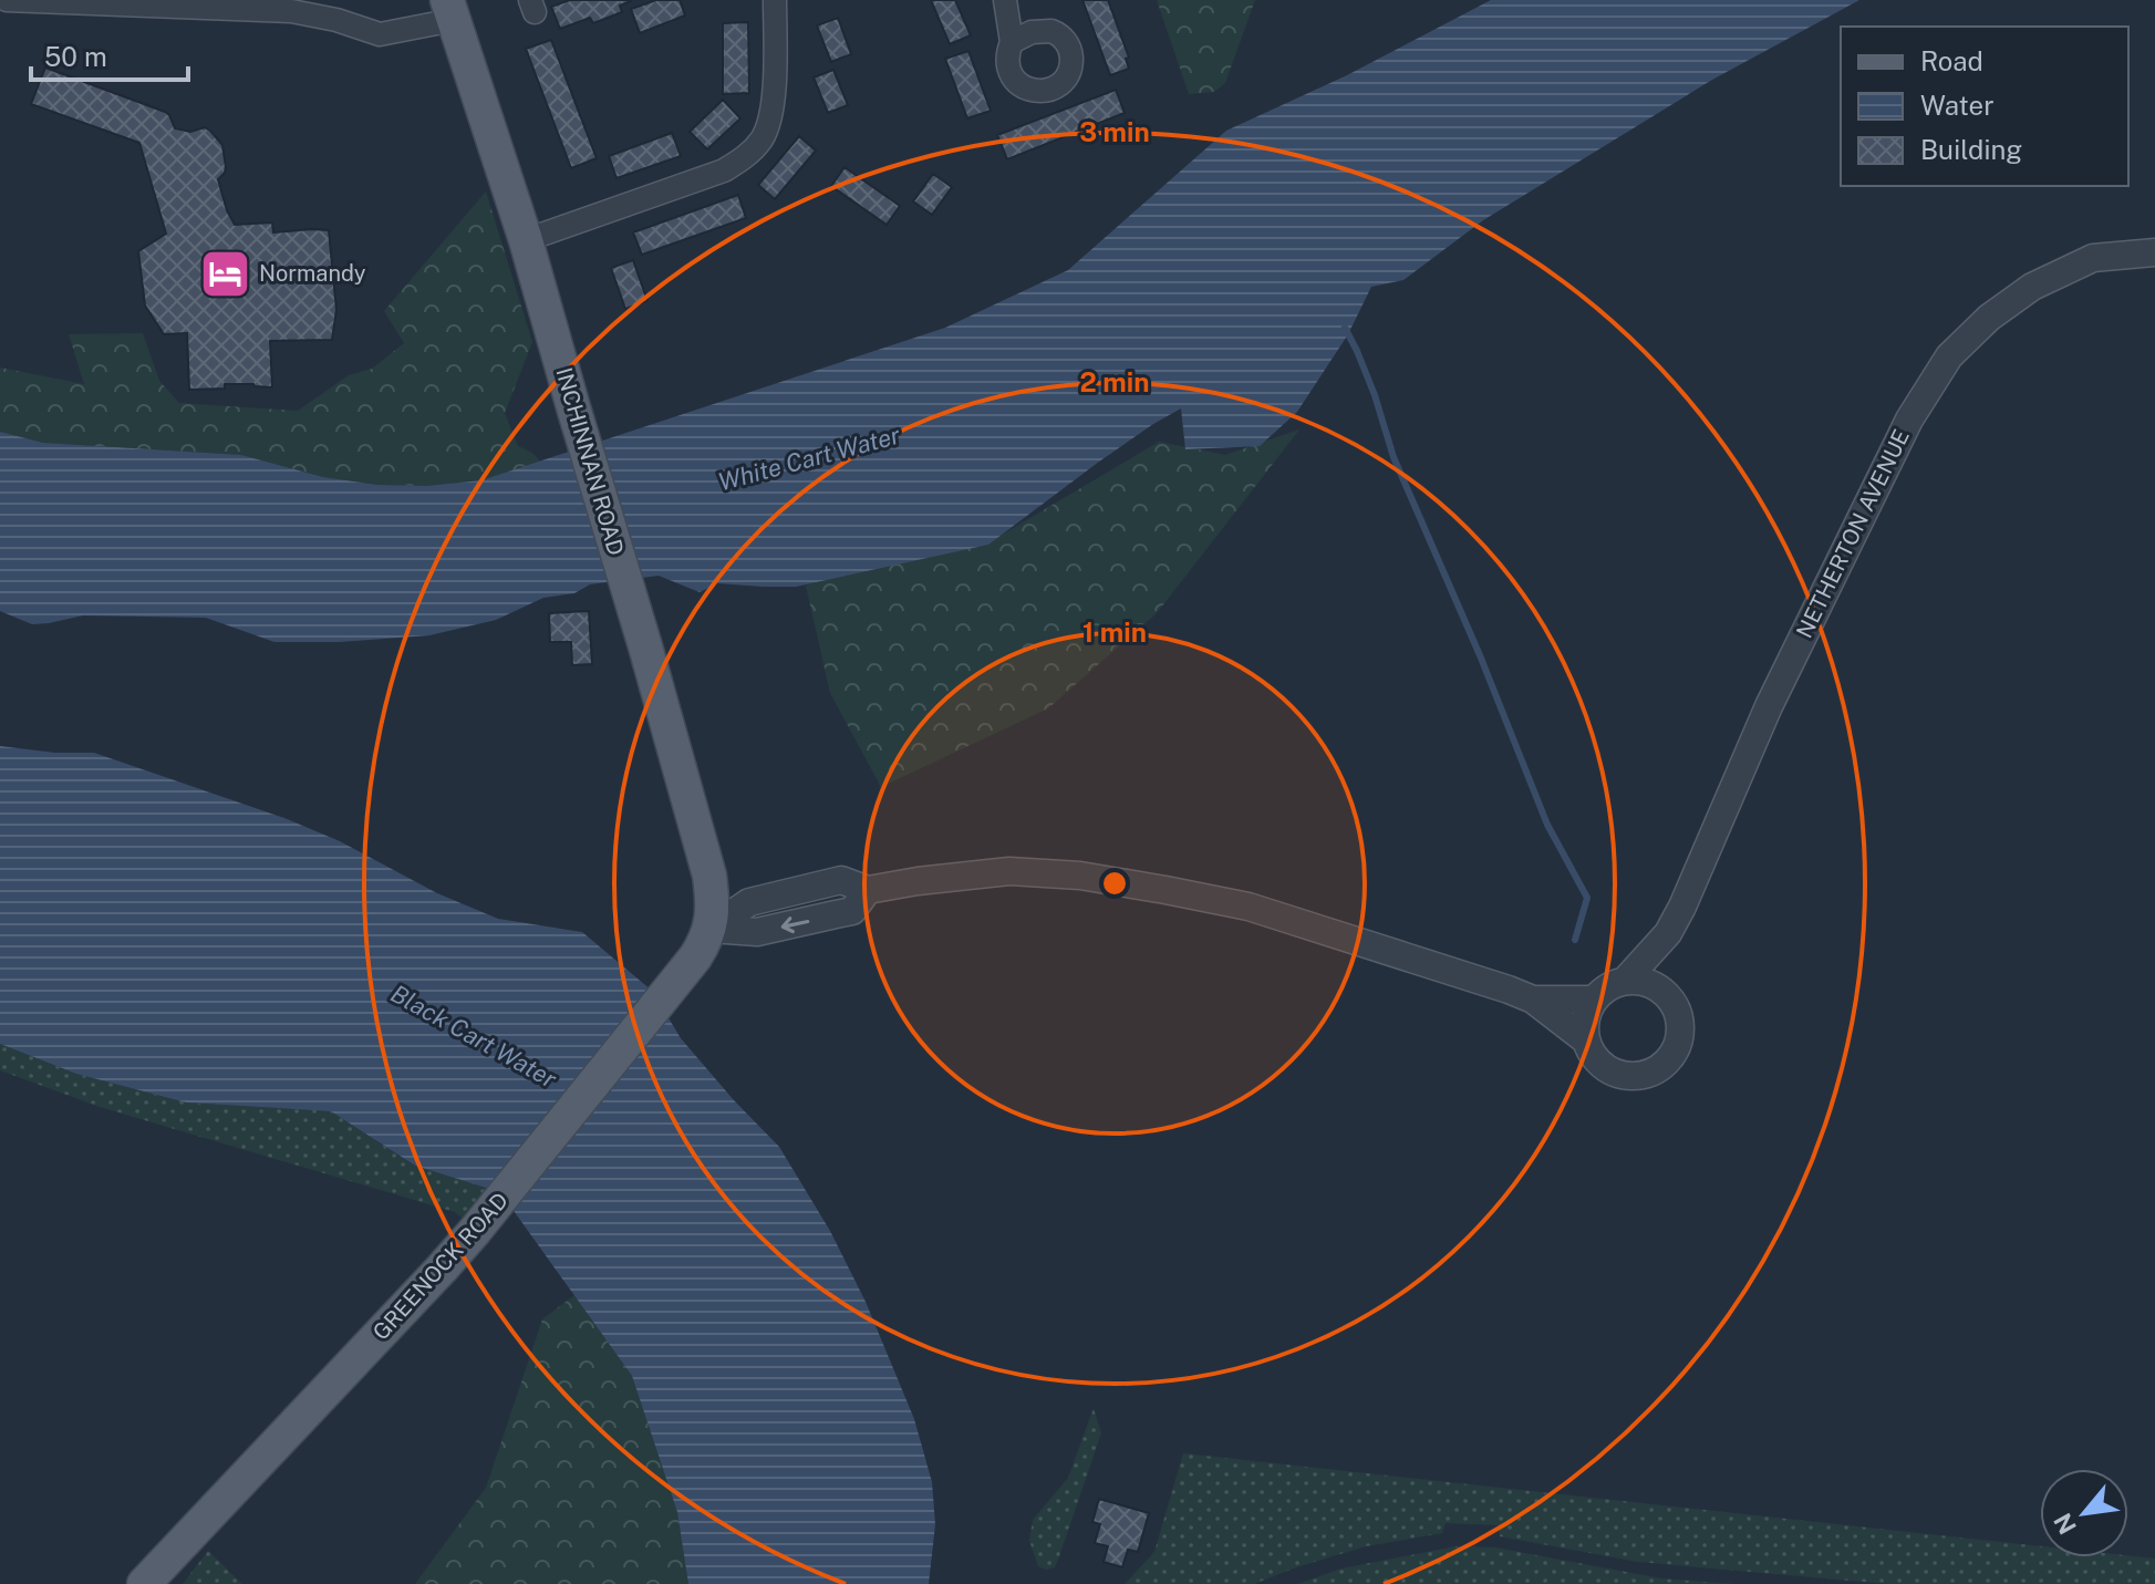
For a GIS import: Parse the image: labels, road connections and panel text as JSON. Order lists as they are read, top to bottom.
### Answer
{
  "streets": {
    "main road": ["INCHINNAN ROAD", "GREENOCK ROAD"],
    "street": ["NETHERTON AVENUE"]
  },
  "crossings": [
    ["INCHINNAN ROAD", "GREENOCK ROAD"]
  ],
  "water": ["White Cart Water", "Black Cart Water"],
  "places": {
    "hotel": ["Normandy"]
  },
  "legend": ["Road", "Water", "Building"],
  "scale_bar": "50 m",
  "north": "bottom left",
  "rings": ["3 min", "2 min", "1 min"]
}
